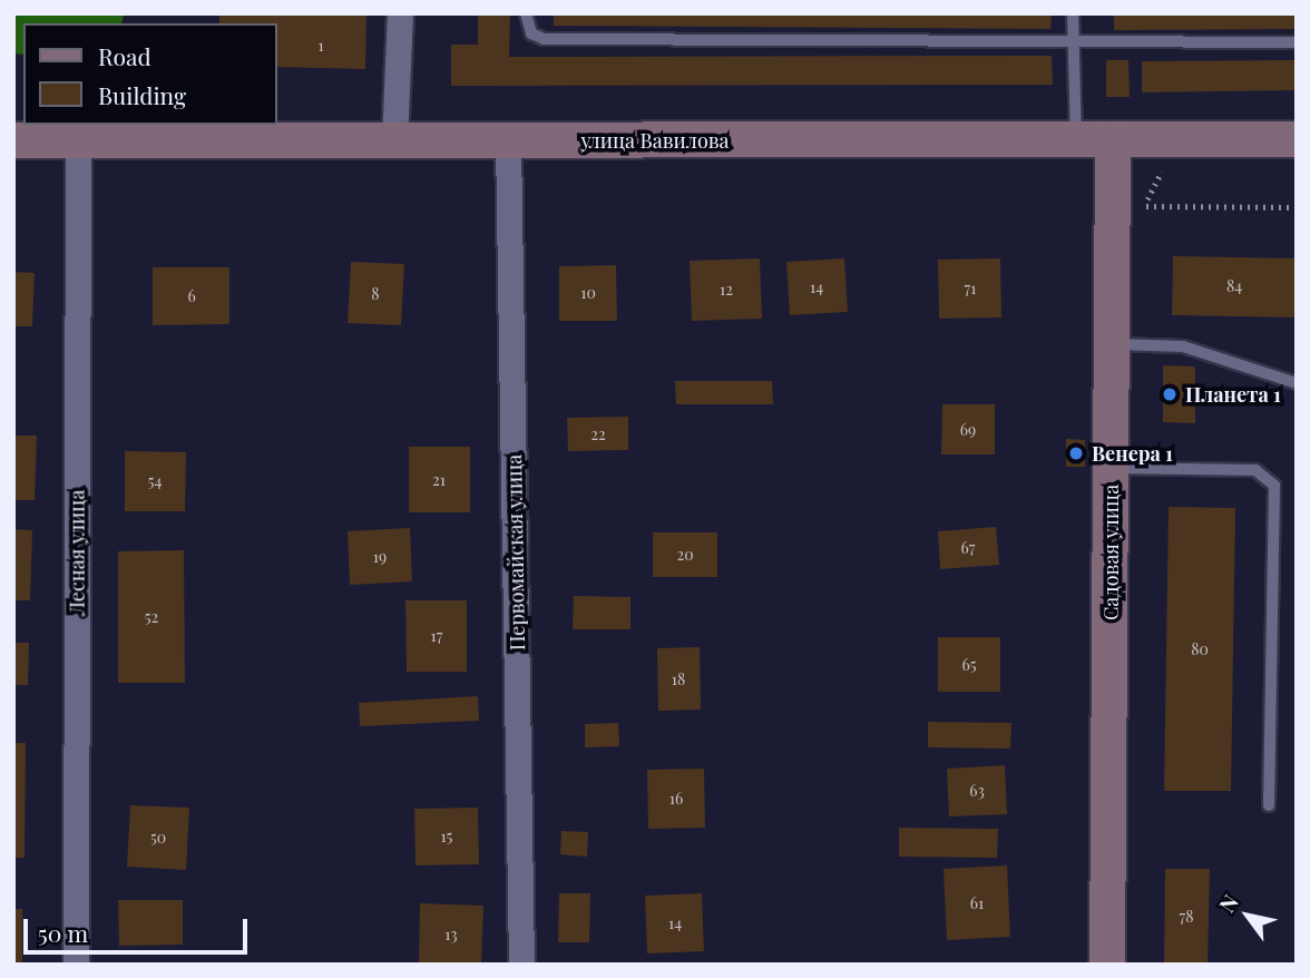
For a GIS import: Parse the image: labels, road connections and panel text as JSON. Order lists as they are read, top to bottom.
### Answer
{
  "streets": {
    "street": [
      "улица Вавилова",
      "Лесная улица",
      "Первомайская улица",
      "Садовая улица"
    ]
  },
  "crossings": [
    ["улица Вавилова", "Лесная улица"],
    ["улица Вавилова", "Первомайская улица"],
    ["улица Вавилова", "Садовая улица"]
  ],
  "places": ["Планета 1", "Венера 1"],
  "house_numbers": [
    "1",
    "84",
    "14",
    "71",
    "12",
    "10",
    "8",
    "6",
    "69",
    "22",
    "21",
    "54",
    "67",
    "20",
    "19",
    "52",
    "17",
    "80",
    "65",
    "18",
    "63",
    "16",
    "15",
    "50",
    "61",
    "78",
    "14",
    "13"
  ],
  "legend": ["Road", "Building"],
  "scale_bar": "50 m",
  "north": "top left"
}
